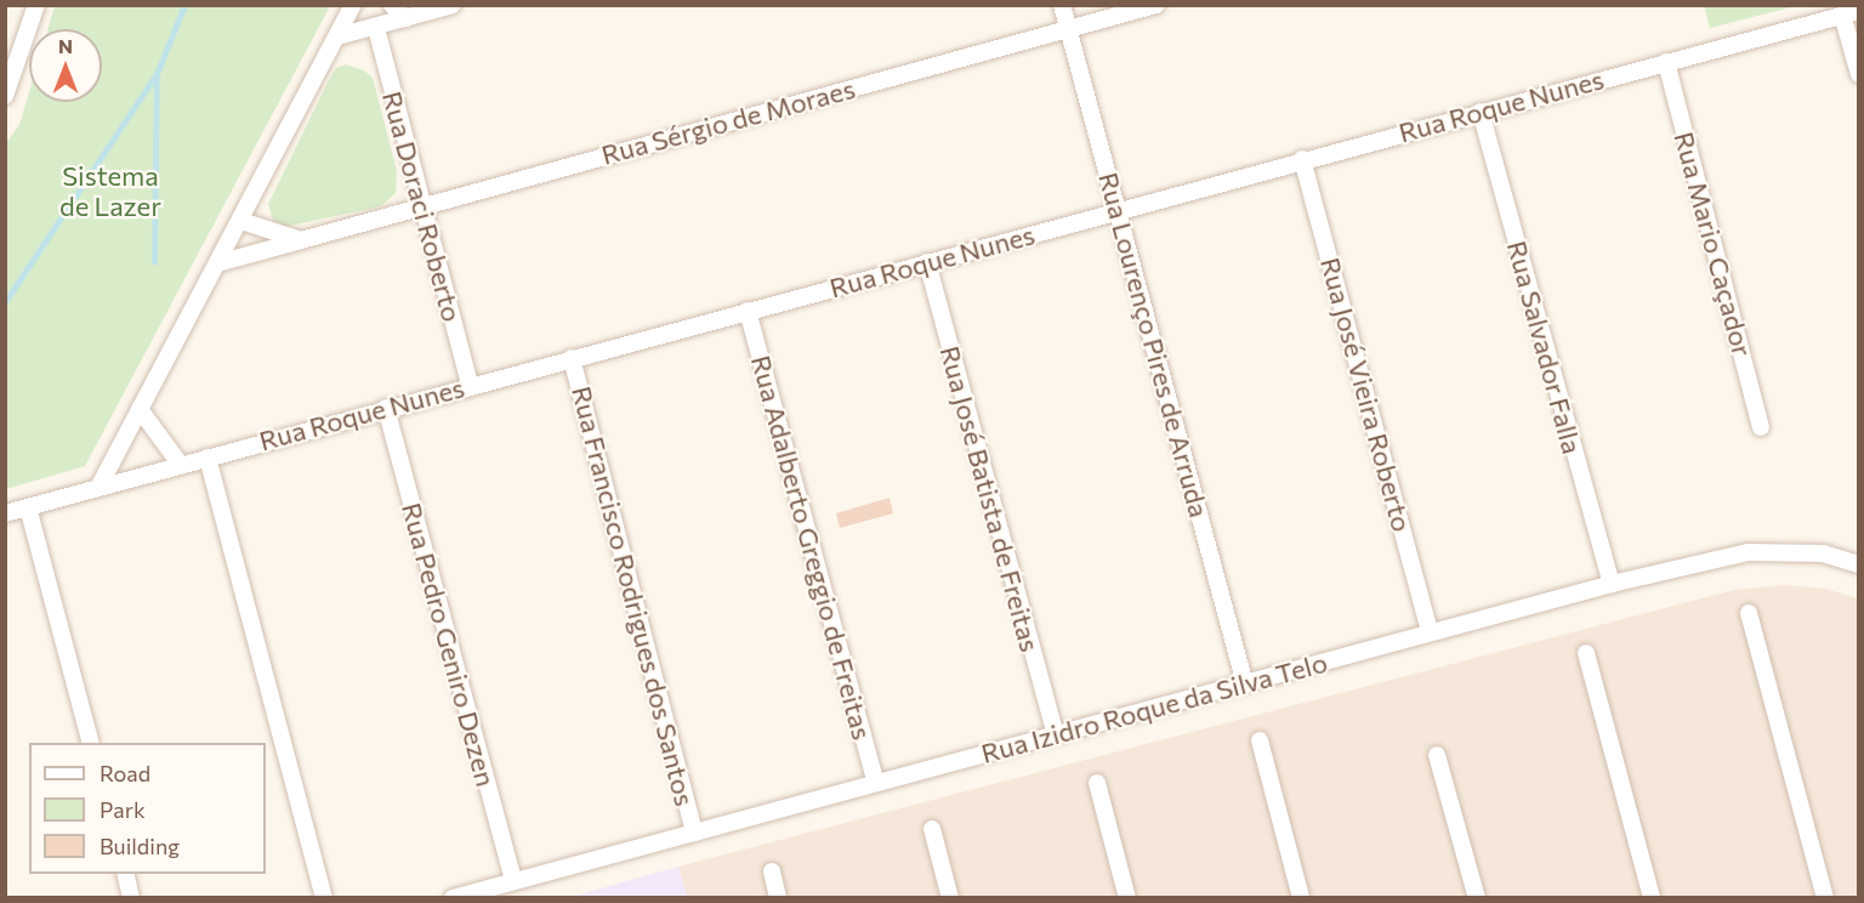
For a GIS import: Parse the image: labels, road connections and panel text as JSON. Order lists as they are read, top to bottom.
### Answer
{
  "streets": {
    "street": [
      "Rua Roque Nunes",
      "Rua Sérgio de Moraes",
      "Rua Doraci Roberto",
      "Rua Mario Caçador",
      "Rua Lourenço Pires de Arruda",
      "Rua Salvador Falla",
      "Rua José Vieira Roberto",
      "Rua José Batista de Freitas",
      "Rua Adalberto Greggio de Freitas",
      "Rua Francisco Rodrigues dos Santos",
      "Rua Pedro Geniro Dezen",
      "Rua Izidro Roque da Silva Telo"
    ]
  },
  "crossings": [
    ["Rua Roque Nunes", "Rua Doraci Roberto"],
    ["Rua Roque Nunes", "Rua Mario Caçador"],
    ["Rua Roque Nunes", "Rua Lourenço Pires de Arruda"],
    ["Rua Roque Nunes", "Rua Salvador Falla"],
    ["Rua Roque Nunes", "Rua José Vieira Roberto"],
    ["Rua Roque Nunes", "Rua José Batista de Freitas"],
    ["Rua Roque Nunes", "Rua Adalberto Greggio de Freitas"],
    ["Rua Roque Nunes", "Rua Francisco Rodrigues dos Santos"],
    ["Rua Roque Nunes", "Rua Pedro Geniro Dezen"],
    ["Rua Sérgio de Moraes", "Rua Doraci Roberto"],
    ["Rua Sérgio de Moraes", "Rua Lourenço Pires de Arruda"],
    ["Rua Lourenço Pires de Arruda", "Rua Izidro Roque da Silva Telo"],
    ["Rua Salvador Falla", "Rua Izidro Roque da Silva Telo"],
    ["Rua José Vieira Roberto", "Rua Izidro Roque da Silva Telo"],
    ["Rua José Batista de Freitas", "Rua Izidro Roque da Silva Telo"],
    ["Rua Adalberto Greggio de Freitas", "Rua Izidro Roque da Silva Telo"],
    ["Rua Francisco Rodrigues dos Santos", "Rua Izidro Roque da Silva Telo"],
    ["Rua Pedro Geniro Dezen", "Rua Izidro Roque da Silva Telo"]
  ],
  "parks": ["Sistema de Lazer"],
  "legend": ["Road", "Park", "Building"],
  "north": "top"
}
